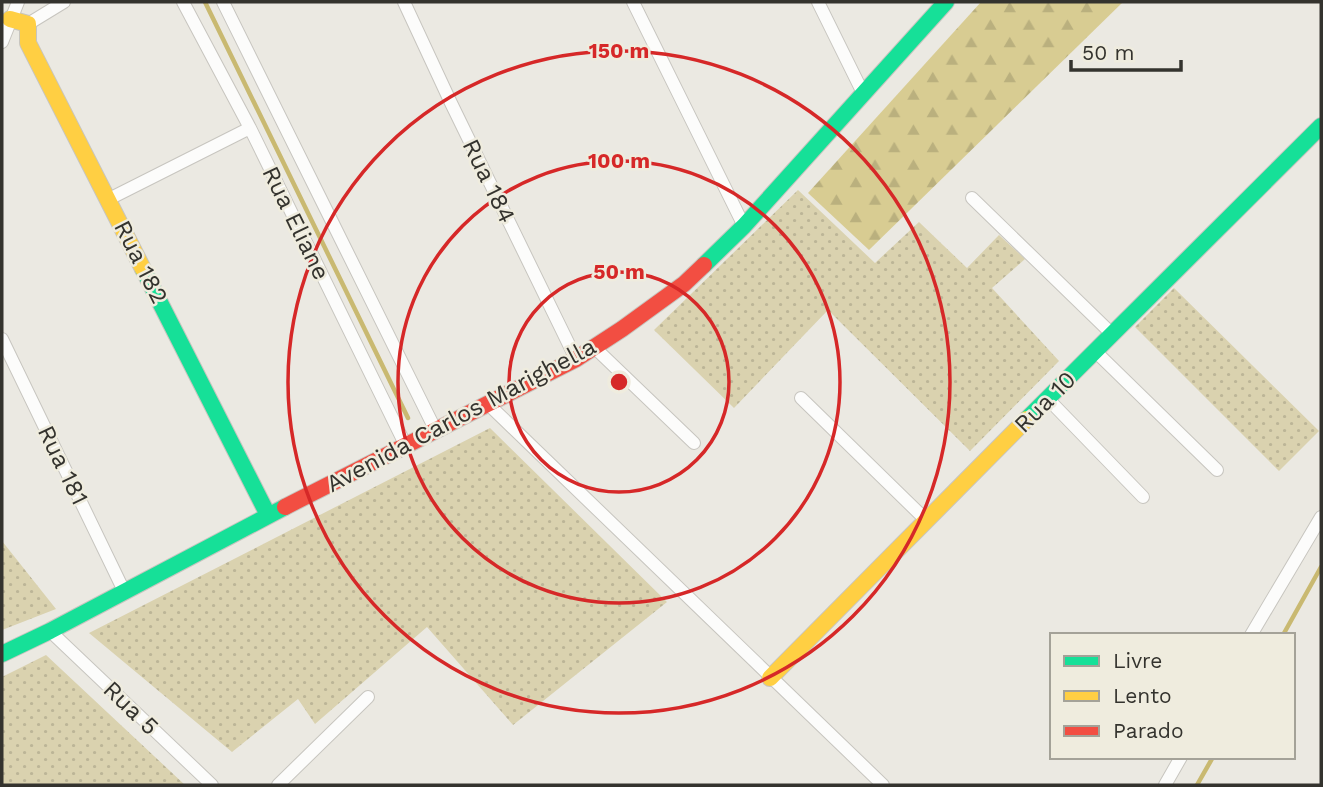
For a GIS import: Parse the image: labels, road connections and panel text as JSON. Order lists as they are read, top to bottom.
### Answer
{
  "streets": {
    "street": [
      "Rua 184",
      "Rua Eliane",
      "Rua 182",
      "Rua 10",
      "Avenida Carlos Marighella",
      "Rua 181",
      "Rua 5"
    ]
  },
  "crossings": [
    ["Rua 184", "Avenida Carlos Marighella"],
    ["Rua Eliane", "Avenida Carlos Marighella"],
    ["Rua 182", "Avenida Carlos Marighella"],
    ["Avenida Carlos Marighella", "Rua 181"],
    ["Avenida Carlos Marighella", "Rua 5"]
  ],
  "legend": ["Livre", "Lento", "Parado"],
  "scale_bar": "50 m",
  "rings": ["150 m", "100 m", "50 m"]
}
